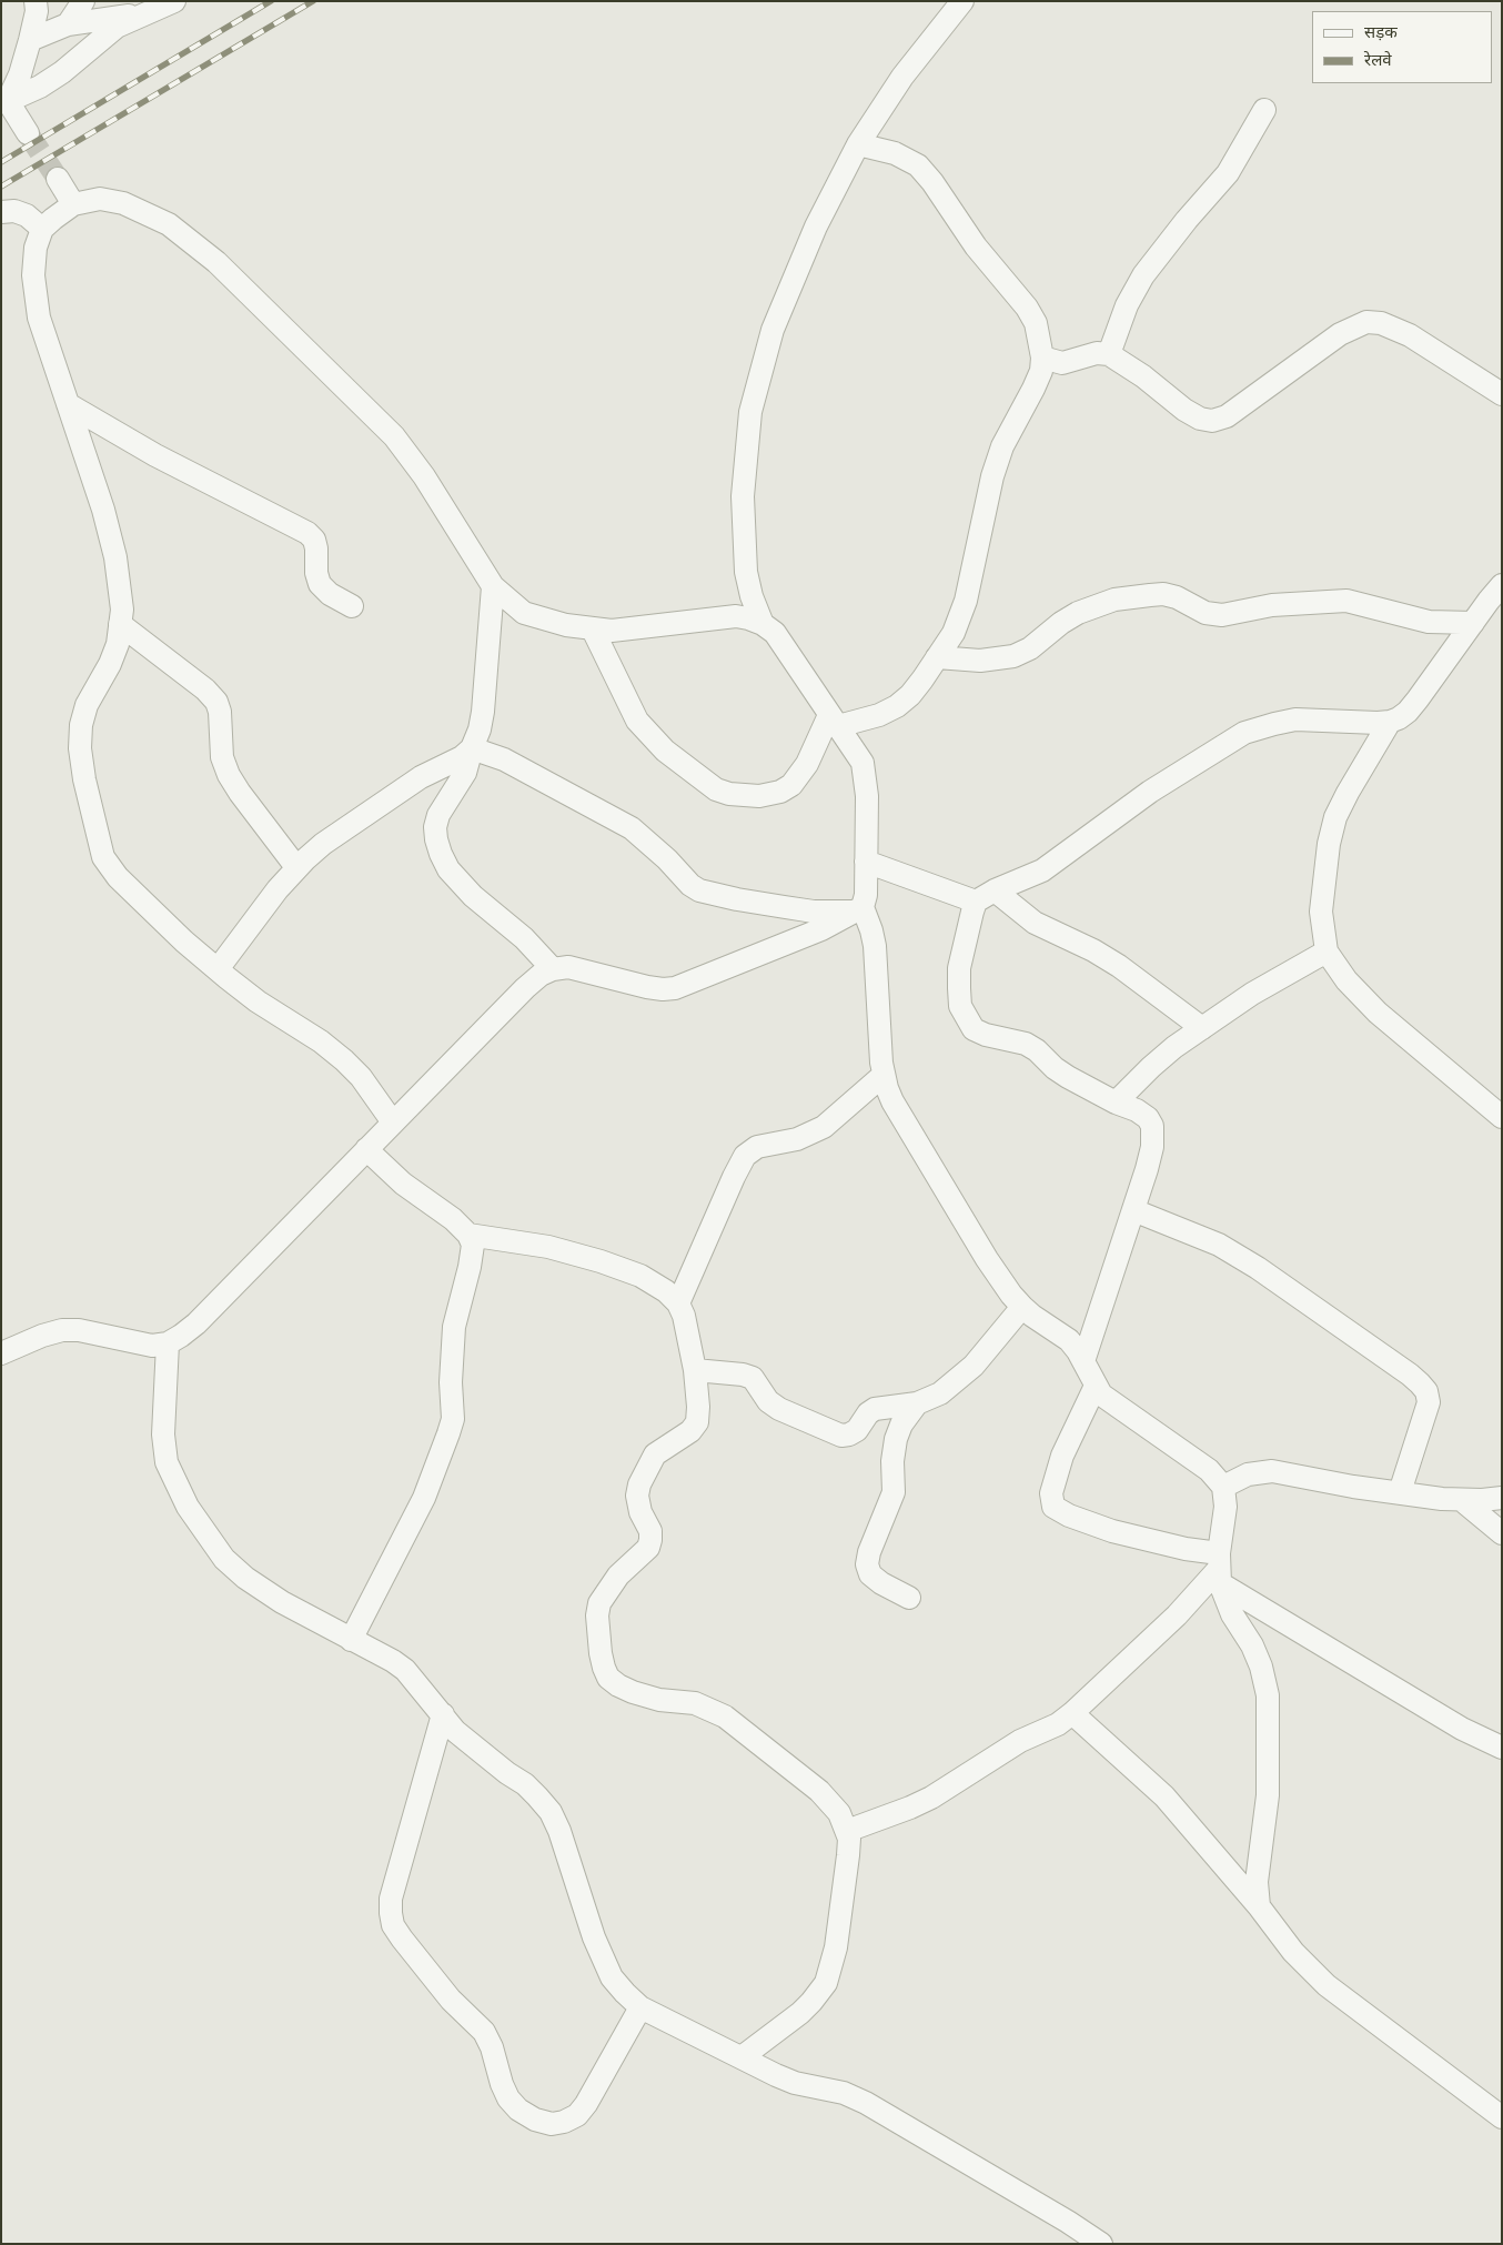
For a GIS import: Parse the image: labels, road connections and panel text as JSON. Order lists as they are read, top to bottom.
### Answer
{
  "legend": ["सड़क", "रेलवे"]
}
